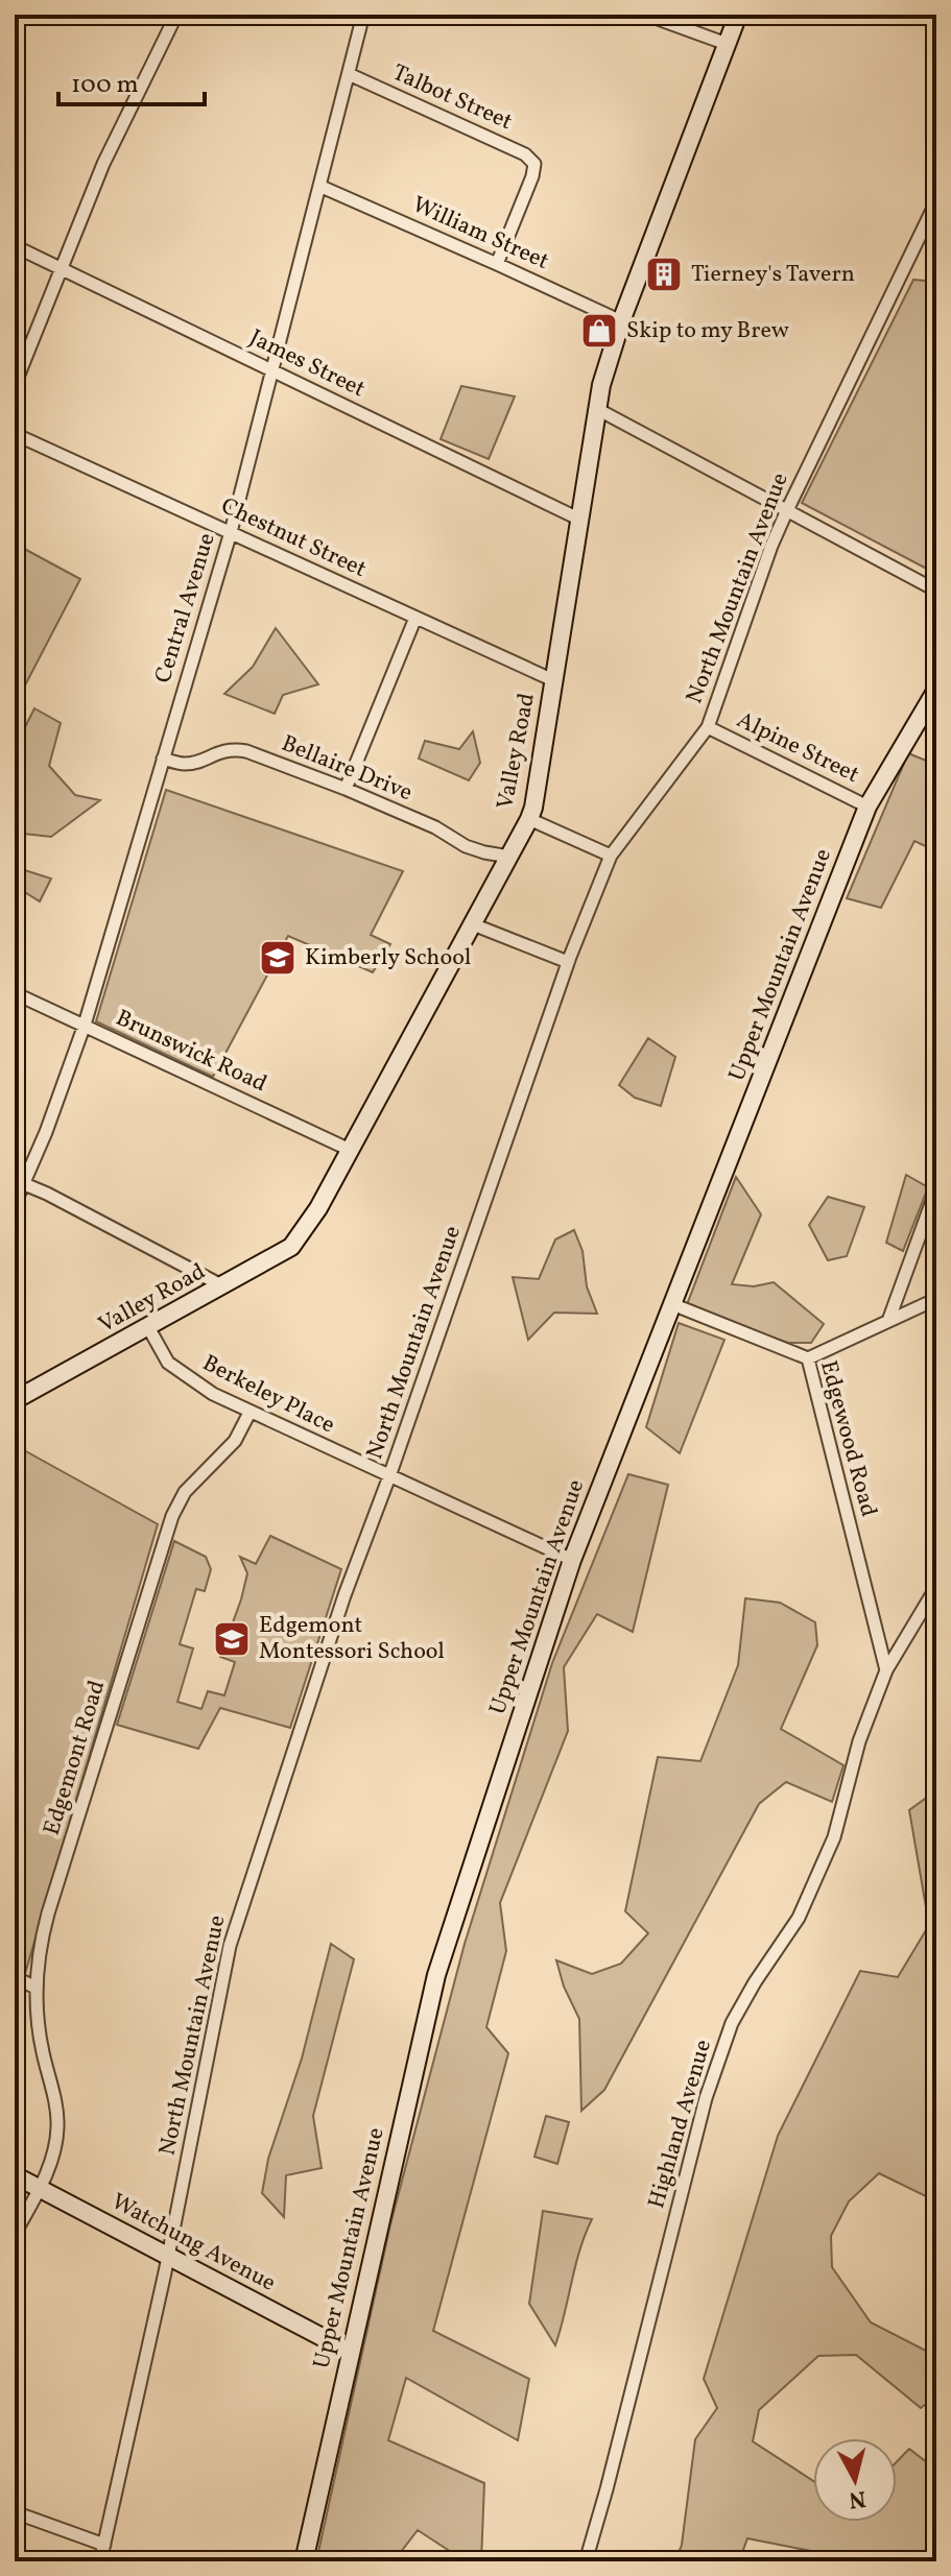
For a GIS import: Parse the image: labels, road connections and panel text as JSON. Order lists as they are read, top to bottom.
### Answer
{
  "streets": {
    "street": [
      "Talbot Street",
      "William Street",
      "James Street",
      "Chestnut Street",
      "North Mountain Avenue",
      "Central Avenue",
      "Alpine Street",
      "Valley Road",
      "Bellaire Drive",
      "Upper Mountain Avenue",
      "Brunswick Road",
      "Berkeley Place",
      "Edgewood Road",
      "Edgemont Road",
      "Highland Avenue",
      "Watchung Avenue"
    ]
  },
  "crossings": [
    ["Talbot Street", "William Street"],
    ["Talbot Street", "Central Avenue"],
    ["William Street", "Central Avenue"],
    ["William Street", "Valley Road"],
    ["James Street", "Central Avenue"],
    ["James Street", "Valley Road"],
    ["Chestnut Street", "Central Avenue"],
    ["Chestnut Street", "Valley Road"],
    ["North Mountain Avenue", "Alpine Street"],
    ["North Mountain Avenue", "Berkeley Place"],
    ["North Mountain Avenue", "Watchung Avenue"],
    ["Central Avenue", "Bellaire Drive"],
    ["Central Avenue", "Brunswick Road"],
    ["Alpine Street", "Upper Mountain Avenue"],
    ["Valley Road", "Bellaire Drive"],
    ["Valley Road", "Brunswick Road"],
    ["Valley Road", "Berkeley Place"],
    ["Upper Mountain Avenue", "Berkeley Place"],
    ["Upper Mountain Avenue", "Edgewood Road"],
    ["Upper Mountain Avenue", "Watchung Avenue"],
    ["Berkeley Place", "Edgemont Road"],
    ["Edgewood Road", "Highland Avenue"],
    ["Edgemont Road", "Watchung Avenue"]
  ],
  "places": {
    "building": ["Tierney's Tavern"],
    "shop": ["Skip to my Brew"],
    "school or university": ["Kimberly School", "Edgemont Montessori School"]
  },
  "scale_bar": "100 m",
  "north": "bottom"
}
